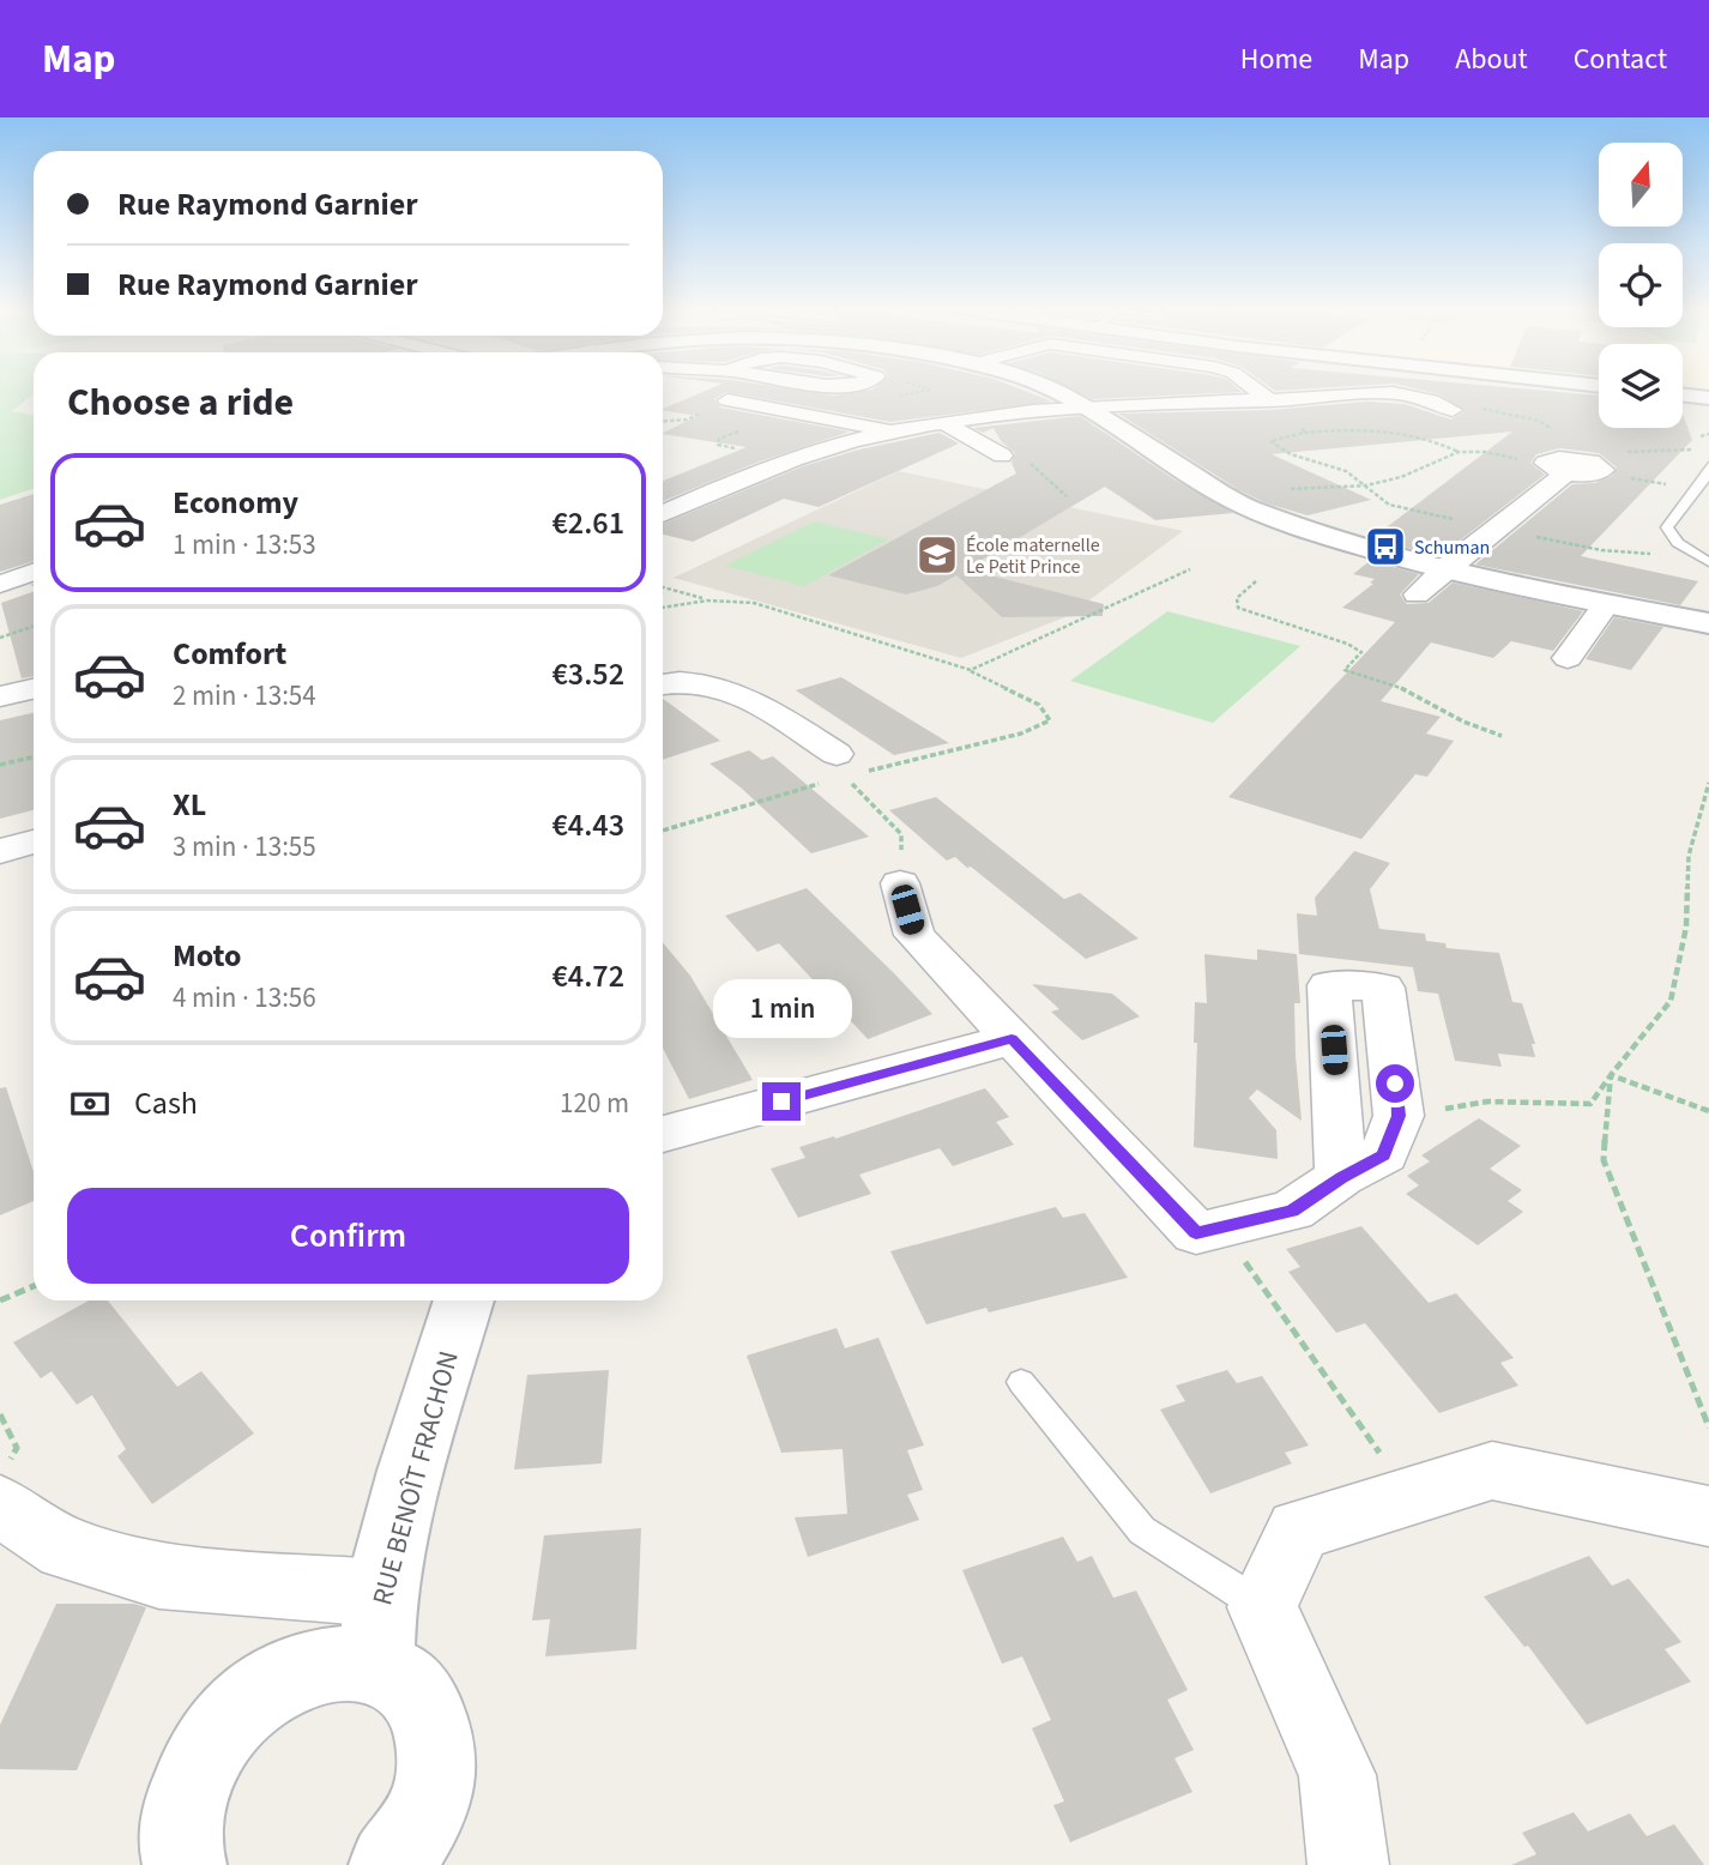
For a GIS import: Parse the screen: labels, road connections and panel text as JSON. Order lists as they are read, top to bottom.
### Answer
{
  "streets": {
    "street": ["RUE BENOÎT FRACHON"]
  },
  "places": {
    "bus stop": ["Schuman"],
    "school or university": ["École maternelle Le Petit Prince"]
  },
  "north": "top",
  "page": {
    "header": "Map",
    "nav": [
      "Home",
      "Map",
      "About",
      "Contact"
    ],
    "banner": ["Rue Raymond Garnier", "Rue Raymond Garnier"],
    "heading": "Choose a ride",
    "list": [
      {
        "name": "Economy",
        "note": "1 min · 13:53",
        "value": "€2.61"
      },
      {
        "name": "Comfort",
        "note": "2 min · 13:54",
        "value": "€3.52"
      },
      {
        "name": "XL",
        "note": "3 min · 13:55",
        "value": "€4.43"
      },
      {
        "name": "Moto",
        "note": "4 min · 13:56",
        "value": "€4.72"
      }
    ],
    "bubble": "1 min",
    "pay": ["Cash", "120 m"],
    "buttons": "Confirm"
  }
}
